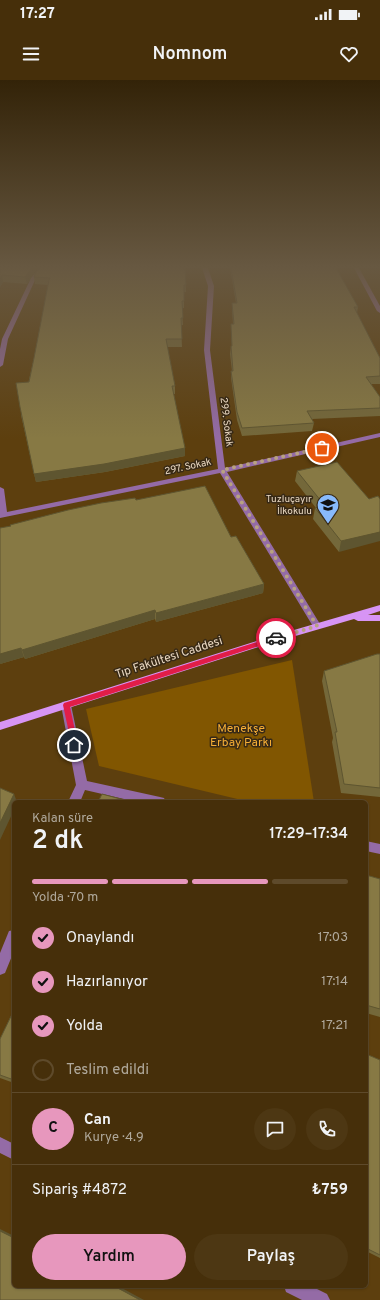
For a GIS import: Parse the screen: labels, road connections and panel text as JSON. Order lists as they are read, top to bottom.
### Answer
{
  "streets": {
    "main road": ["Tıp Fakültesi Caddesi"],
    "street": ["299. Sokak", "297. Sokak"]
  },
  "crossings": [
    ["299. Sokak", "297. Sokak"],
    ["299. Sokak", "Tıp Fakültesi Caddesi"]
  ],
  "parks": ["Menekşe Erbay Parkı"],
  "places": {
    "school or university": ["Tuzluçayır İlkokulu"]
  },
  "page": {
    "status": "17:27",
    "header": "Nomnom",
    "heading": ["2 dk", "Kalan süre", "17:29–17:34"],
    "panel": [
      "Can",
      "Kurye · 4.9",
      "Sipariş #4872",
      "₺759"
    ],
    "bar": "Yolda · 70 m",
    "list": [
      ["Onaylandı", "17:03"],
      ["Hazırlanıyor", "17:14"],
      ["Yolda", "17:21"],
      "Teslim edildi"
    ],
    "round": "C",
    "buttons": ["Yardım", "Paylaş"]
  }
}
